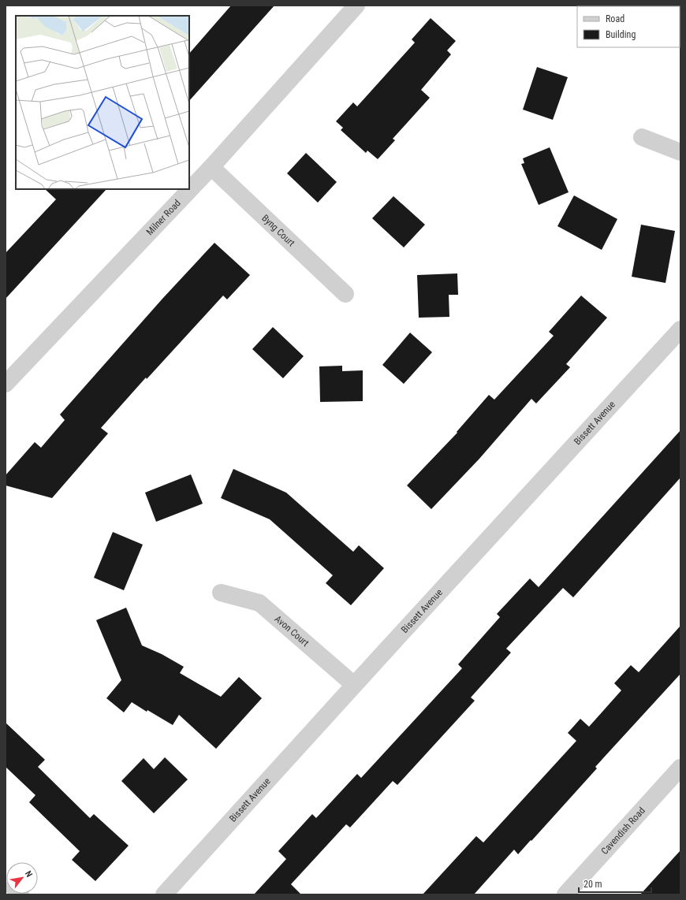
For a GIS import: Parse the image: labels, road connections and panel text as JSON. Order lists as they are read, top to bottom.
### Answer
{
  "streets": {
    "street": [
      "Milner Road",
      "Byng Court",
      "Bissett Avenue",
      "Avon Court",
      "Cavendish Road"
    ]
  },
  "crossings": [
    ["Milner Road", "Byng Court"],
    ["Bissett Avenue", "Avon Court"]
  ],
  "legend": ["Road", "Building"],
  "scale_bar": "20 m",
  "north": "top right"
}
